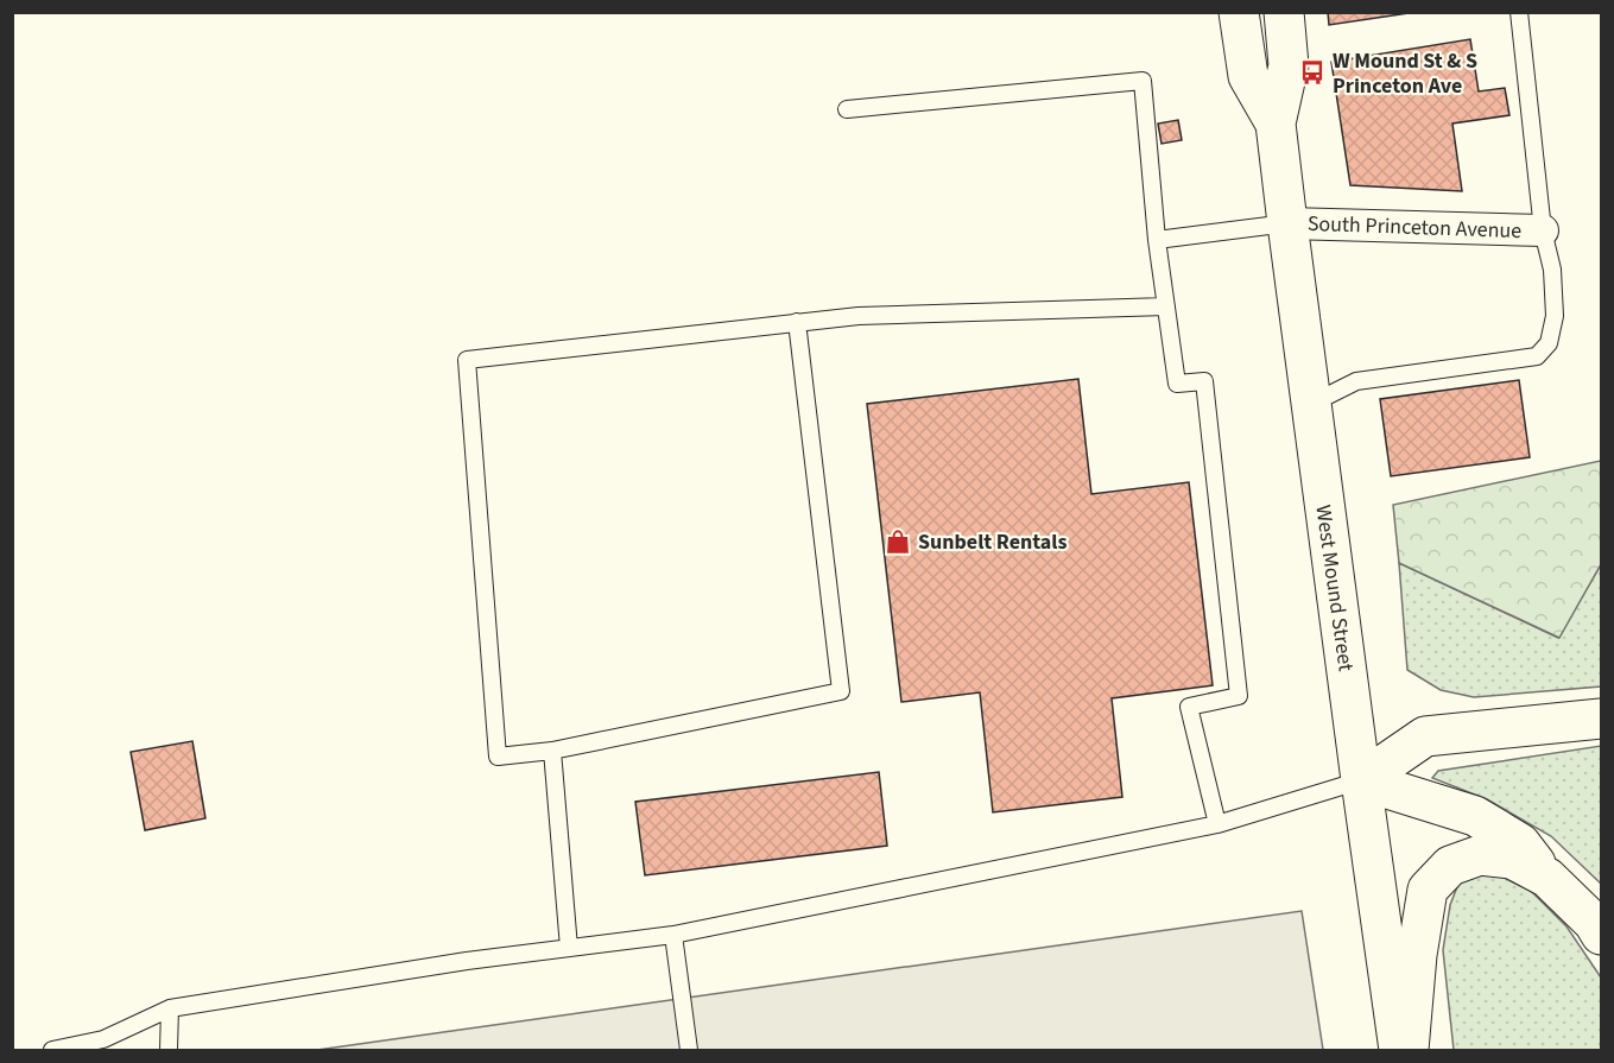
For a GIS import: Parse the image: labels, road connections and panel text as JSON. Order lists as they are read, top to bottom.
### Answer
{
  "streets": {
    "main road": ["West Mound Street"],
    "street": ["South Princeton Avenue"]
  },
  "crossings": [
    ["South Princeton Avenue", "West Mound Street"]
  ],
  "places": {
    "bus stop": ["W Mound St & S Princeton Ave"],
    "shop": ["Sunbelt Rentals"]
  }
}
